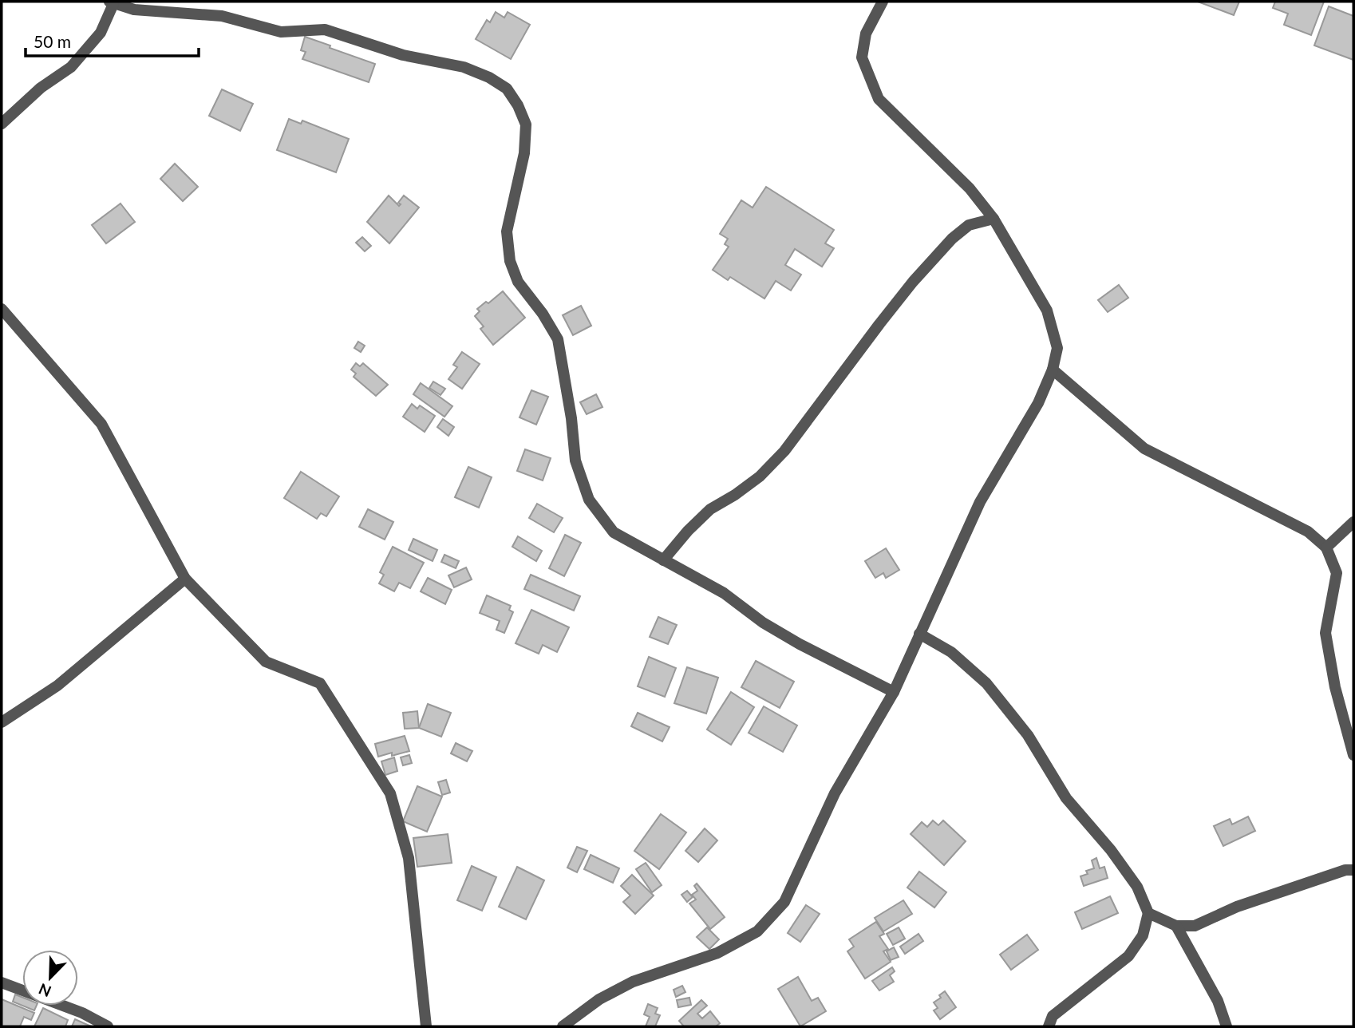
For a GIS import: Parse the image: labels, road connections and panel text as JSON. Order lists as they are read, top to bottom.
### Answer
{
  "scale_bar": "50 m",
  "north": "bottom left"
}
